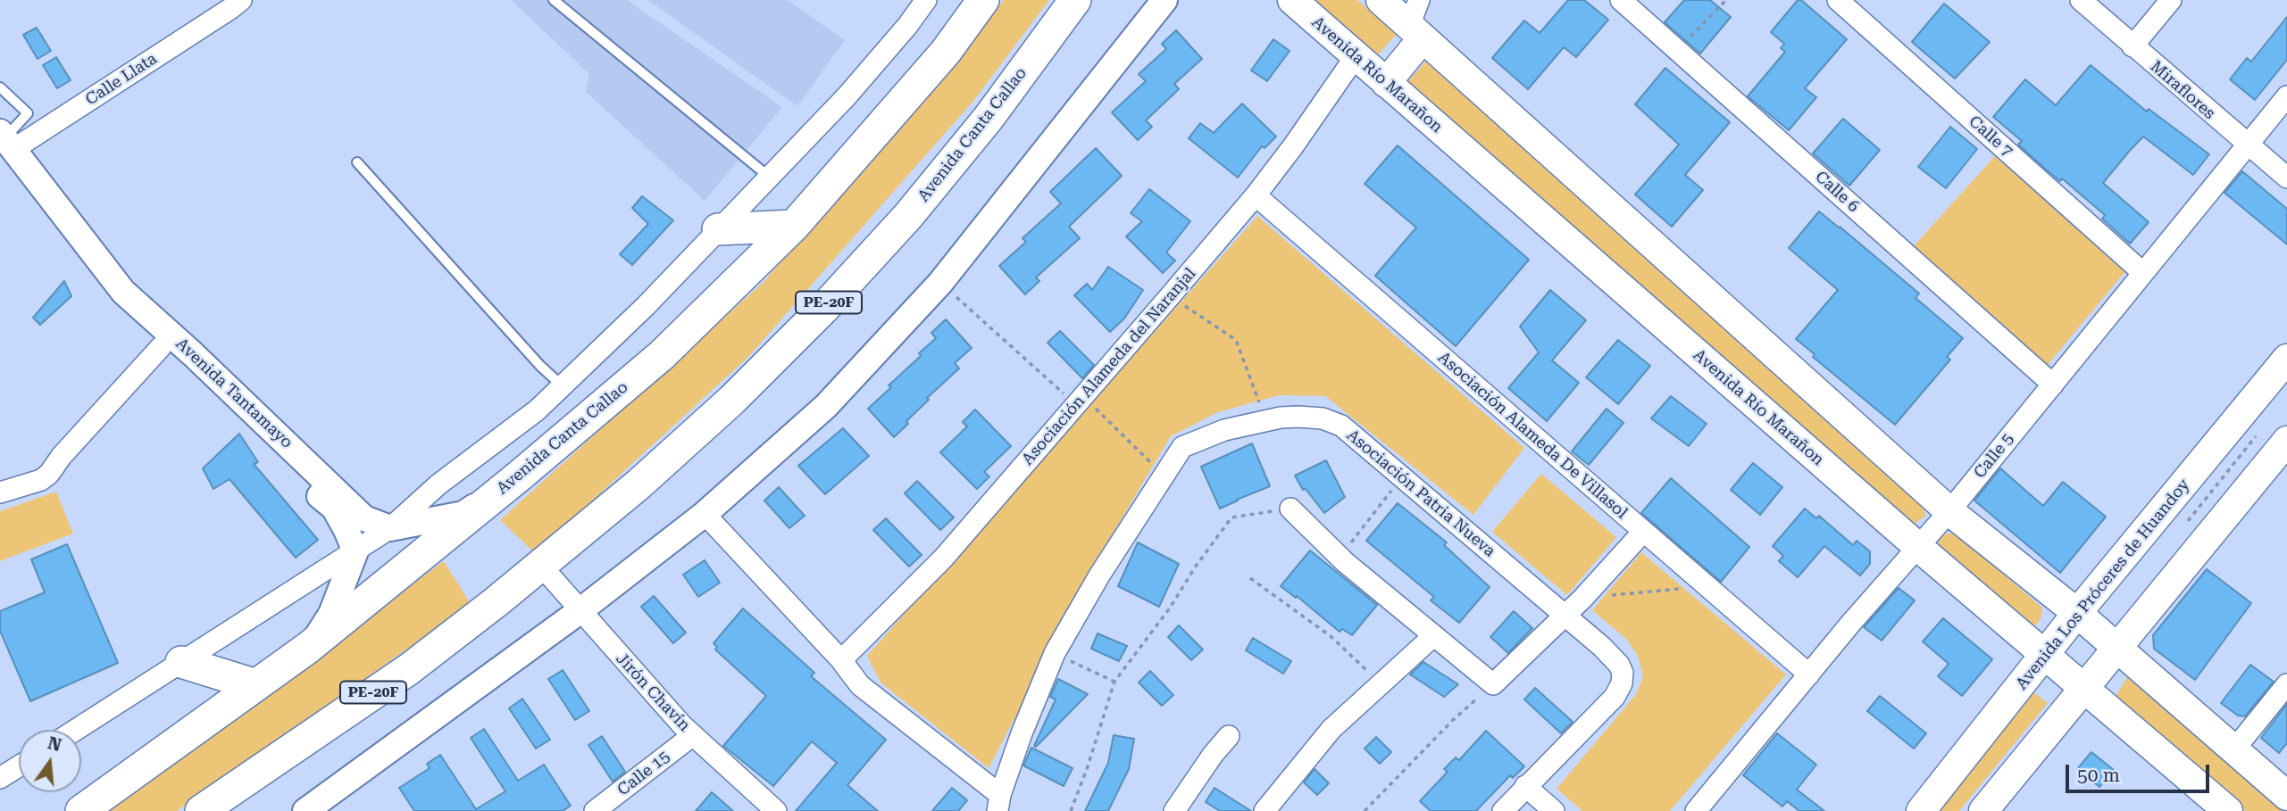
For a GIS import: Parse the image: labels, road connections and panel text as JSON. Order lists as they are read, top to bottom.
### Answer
{
  "streets": {
    "main road": [
      "Avenida Río Marañon",
      "Avenida Canta Callao",
      "PE-20F",
      "Avenida Los Próceres de Huandoy"
    ],
    "street": [
      "Calle Llata",
      "Miraflores",
      "Calle 7",
      "Calle 6",
      "Asociación Alameda del Naranjal",
      "Avenida Tantamayo",
      "Asociación Alameda De Villasol",
      "Calle 5",
      "Asociación Patria Nueva",
      "Jirón Chavín",
      "Calle 15"
    ]
  },
  "crossings": [
    ["Avenida Río Marañon", "Asociación Alameda del Naranjal"],
    ["Avenida Río Marañon", "Calle 5"],
    ["Avenida Río Marañon", "Avenida Los Próceres de Huandoy"],
    ["Calle Llata", "Avenida Tantamayo"],
    ["Miraflores", "Calle 5"],
    ["Avenida Canta Callao", "Jirón Chavín"],
    ["Calle 7", "Calle 5"],
    ["Calle 6", "Calle 5"],
    ["Asociación Alameda del Naranjal", "Asociación Alameda De Villasol"],
    ["Asociación Alameda De Villasol", "Calle 5"],
    ["Jirón Chavín", "Calle 15"]
  ],
  "scale_bar": "50 m",
  "north": "top"
}
